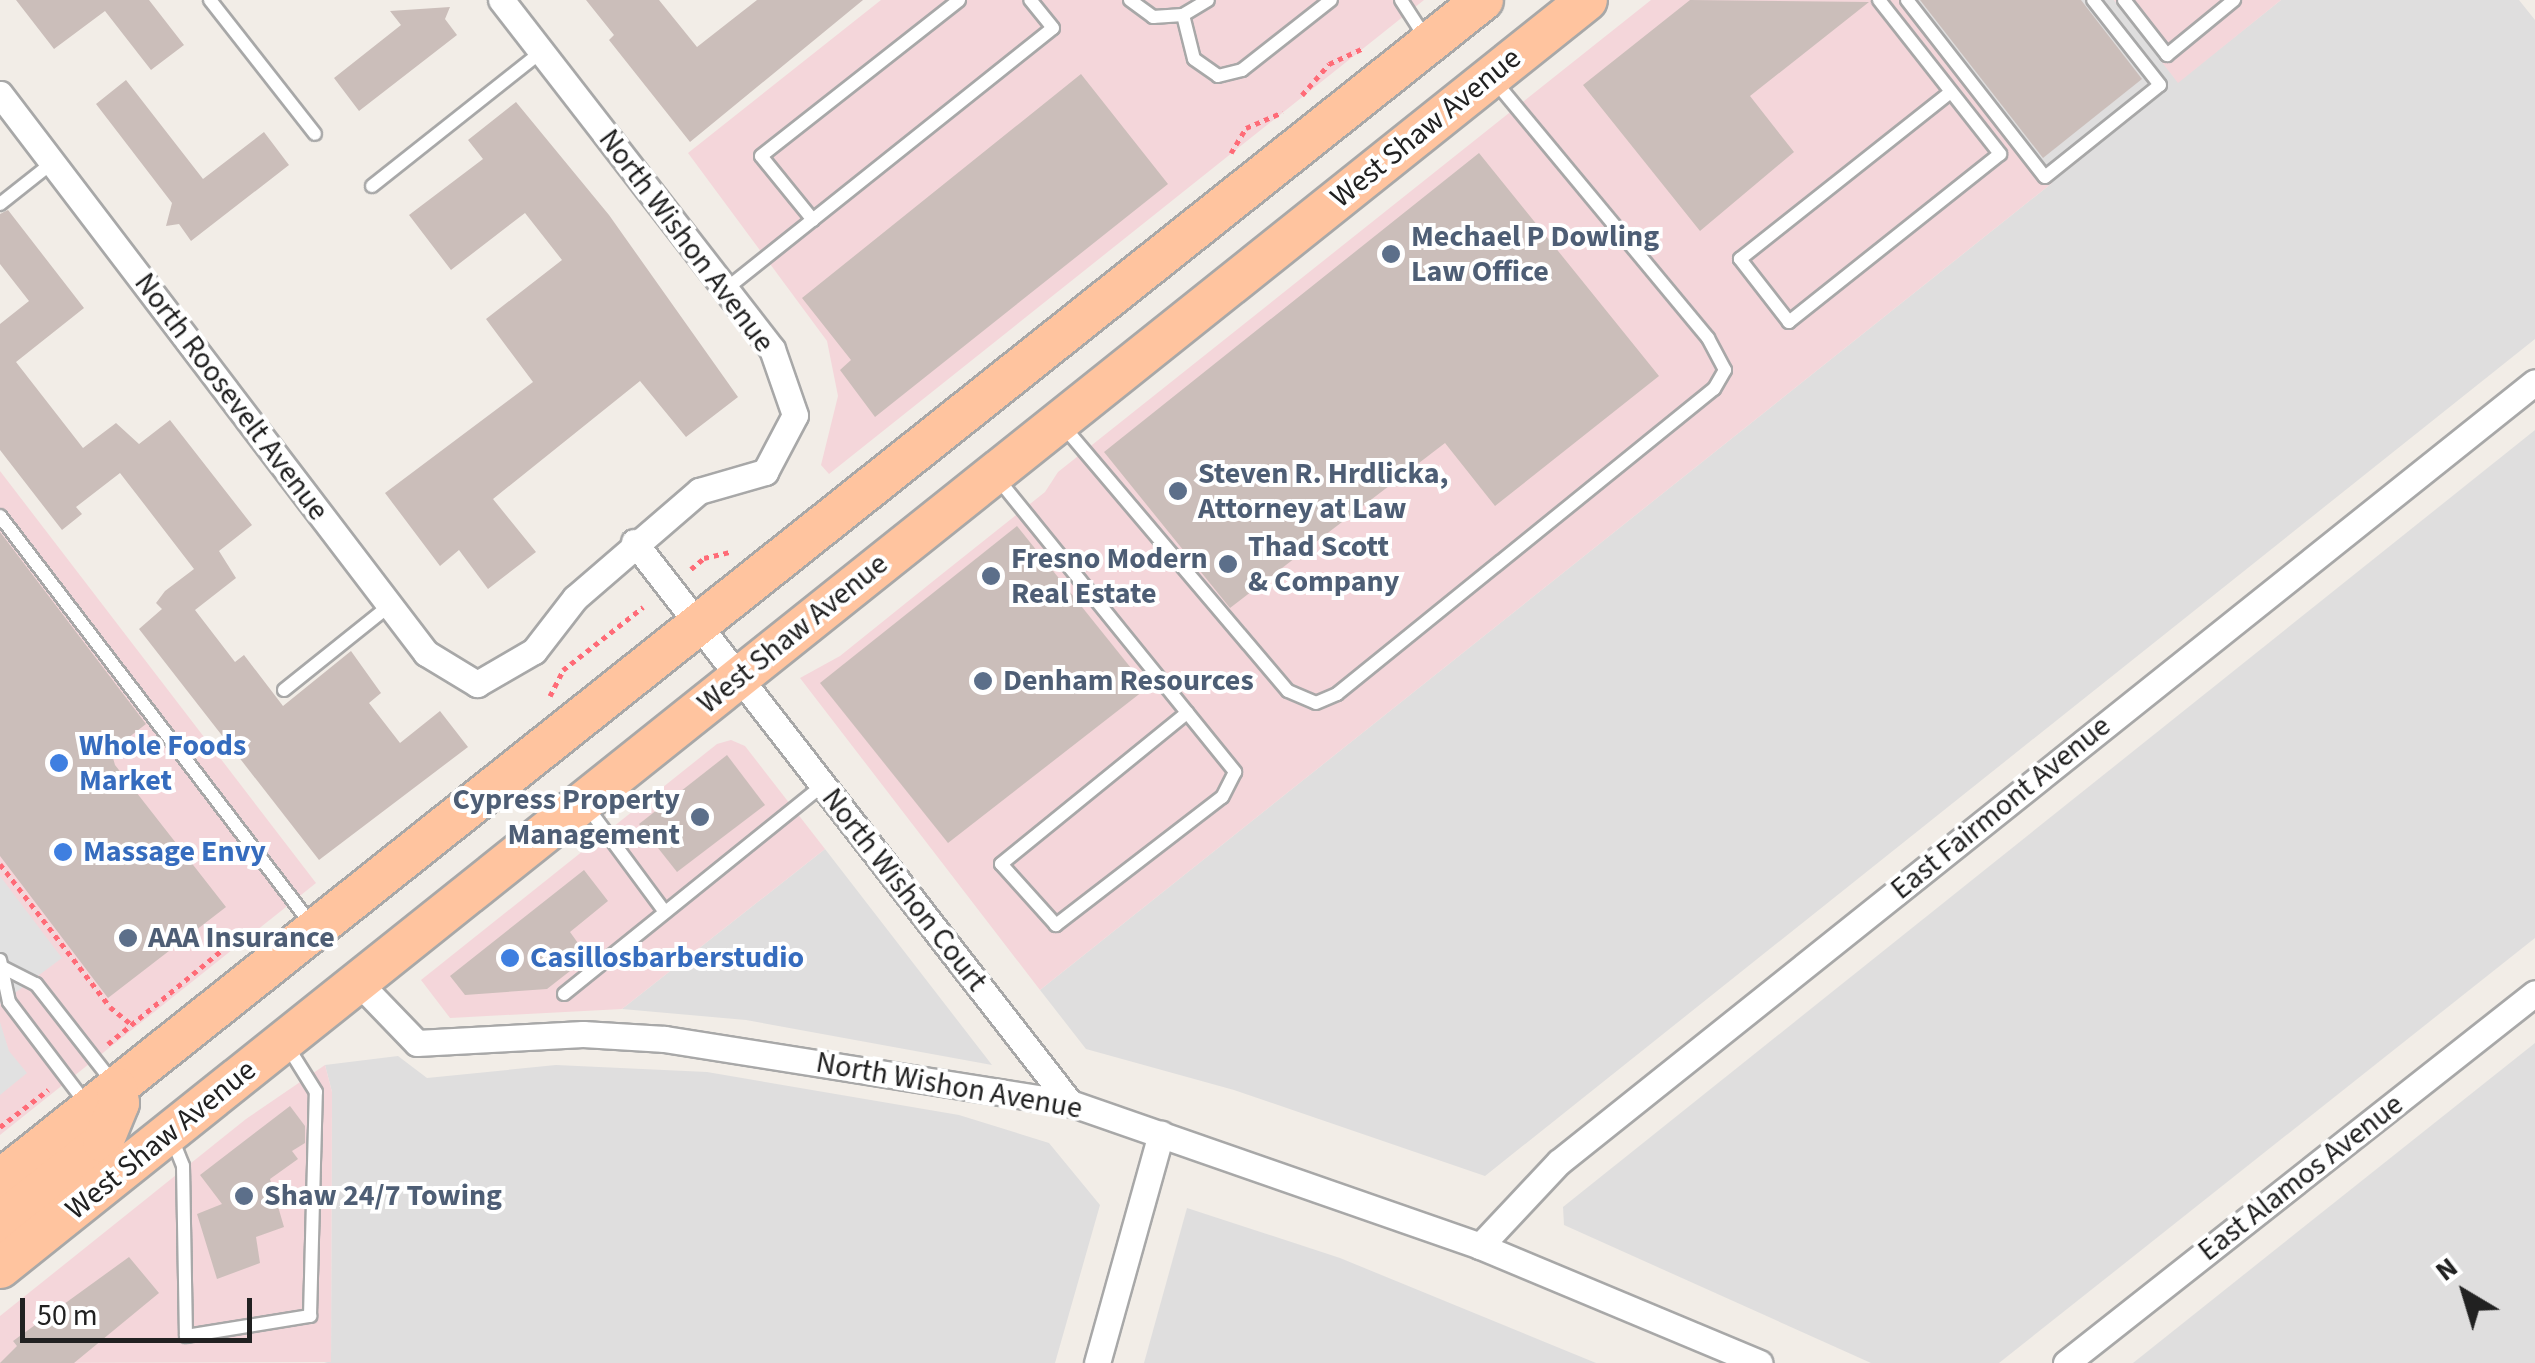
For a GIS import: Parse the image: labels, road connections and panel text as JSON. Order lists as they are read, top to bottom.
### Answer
{
  "streets": {
    "main road": ["West Shaw Avenue"],
    "street": [
      "North Wishon Avenue",
      "North Roosevelt Avenue",
      "East Fairmont Avenue",
      "North Wishon Court",
      "East Alamos Avenue"
    ]
  },
  "crossings": [
    ["West Shaw Avenue", "North Wishon Avenue"],
    ["West Shaw Avenue", "North Wishon Court"],
    ["North Wishon Avenue", "North Roosevelt Avenue"],
    ["North Wishon Avenue", "East Fairmont Avenue"],
    ["North Wishon Avenue", "North Wishon Court"]
  ],
  "places": [
    "Mechael P Dowling Law Office",
    "Steven R. Hrdlicka, Attorney at Law",
    "Thad Scott & Company",
    "Fresno Modern Real Estate",
    "Denham Resources",
    "Whole Foods Market",
    "Cypress Property Management",
    "Massage Envy",
    "AAA Insurance",
    "Casillosbarberstudio",
    "Shaw 24/7 Towing"
  ],
  "scale_bar": "50 m",
  "north": "top left"
}
